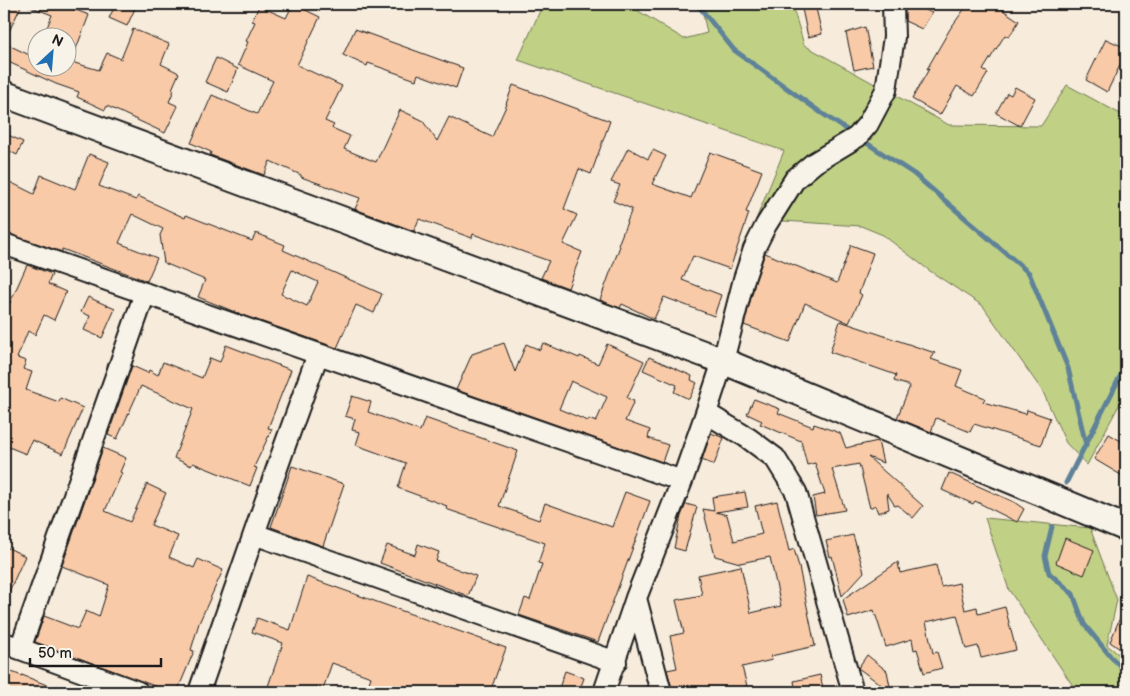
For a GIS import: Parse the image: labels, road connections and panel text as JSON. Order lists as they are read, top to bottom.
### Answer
{
  "scale_bar": "50 m",
  "north": "top right"
}
